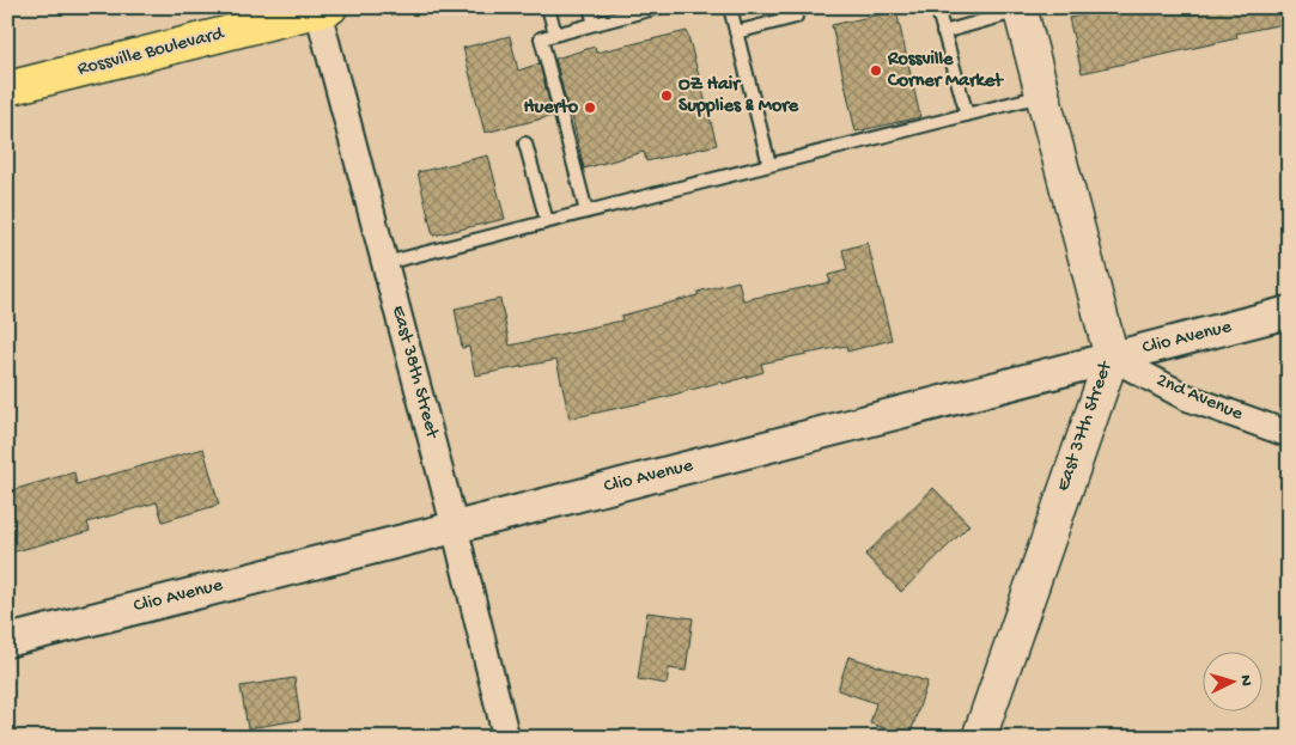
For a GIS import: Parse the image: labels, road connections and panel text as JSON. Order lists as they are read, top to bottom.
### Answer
{
  "streets": {
    "highway": ["Rossville Boulevard"],
    "main road": ["East 37th Street"],
    "street": ["Clio Avenue", "East 38th Street", "2nd Avenue"]
  },
  "crossings": [
    ["Rossville Boulevard", "East 38th Street"],
    ["Clio Avenue", "East 38th Street"],
    ["Clio Avenue", "2nd Avenue"],
    ["Clio Avenue", "East 37th Street"],
    ["2nd Avenue", "East 37th Street"]
  ],
  "places": ["Rossville Corner Market", "OZ Hair Supplies & More", "Huerto"],
  "north": "right"
}
